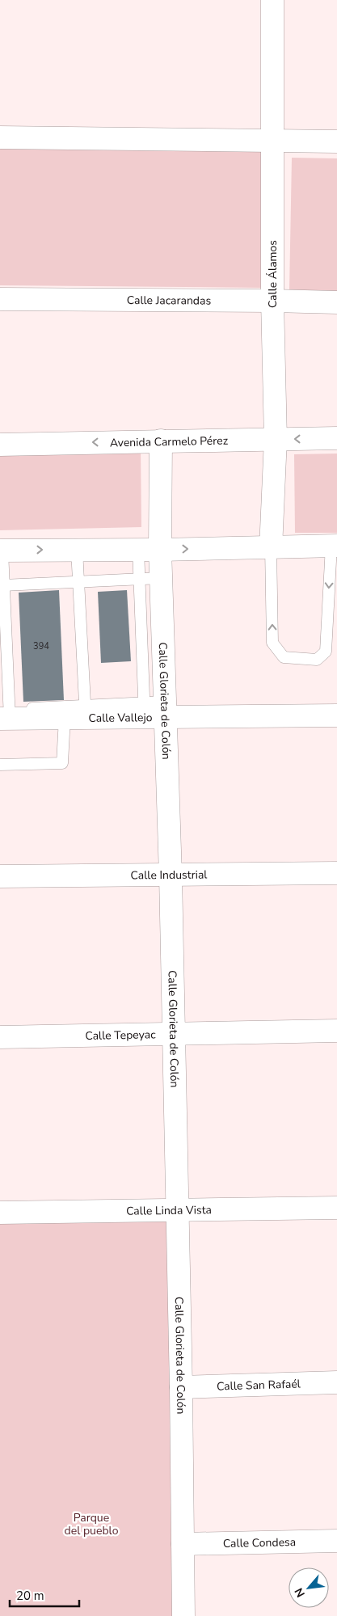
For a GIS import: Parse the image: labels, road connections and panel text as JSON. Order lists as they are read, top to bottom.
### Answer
{
  "streets": {
    "street": [
      "Calle Álamos",
      "Calle Jacarandas",
      "Avenida Carmelo Pérez",
      "Calle Glorieta de Colón",
      "Calle Vallejo",
      "Calle Industrial",
      "Calle Tepeyac",
      "Calle Linda Vista",
      "Calle San Rafaél",
      "Calle Condesa"
    ]
  },
  "crossings": [
    ["Calle Álamos", "Calle Jacarandas"],
    ["Calle Álamos", "Avenida Carmelo Pérez"],
    ["Avenida Carmelo Pérez", "Calle Glorieta de Colón"],
    ["Calle Glorieta de Colón", "Calle Vallejo"],
    ["Calle Glorieta de Colón", "Calle Industrial"],
    ["Calle Glorieta de Colón", "Calle Tepeyac"],
    ["Calle Glorieta de Colón", "Calle Linda Vista"],
    ["Calle Glorieta de Colón", "Calle San Rafaél"],
    ["Calle Glorieta de Colón", "Calle Condesa"]
  ],
  "parks": ["Parque del pueblo"],
  "house_numbers": ["394"],
  "scale_bar": "20 m",
  "north": "bottom left"
}
